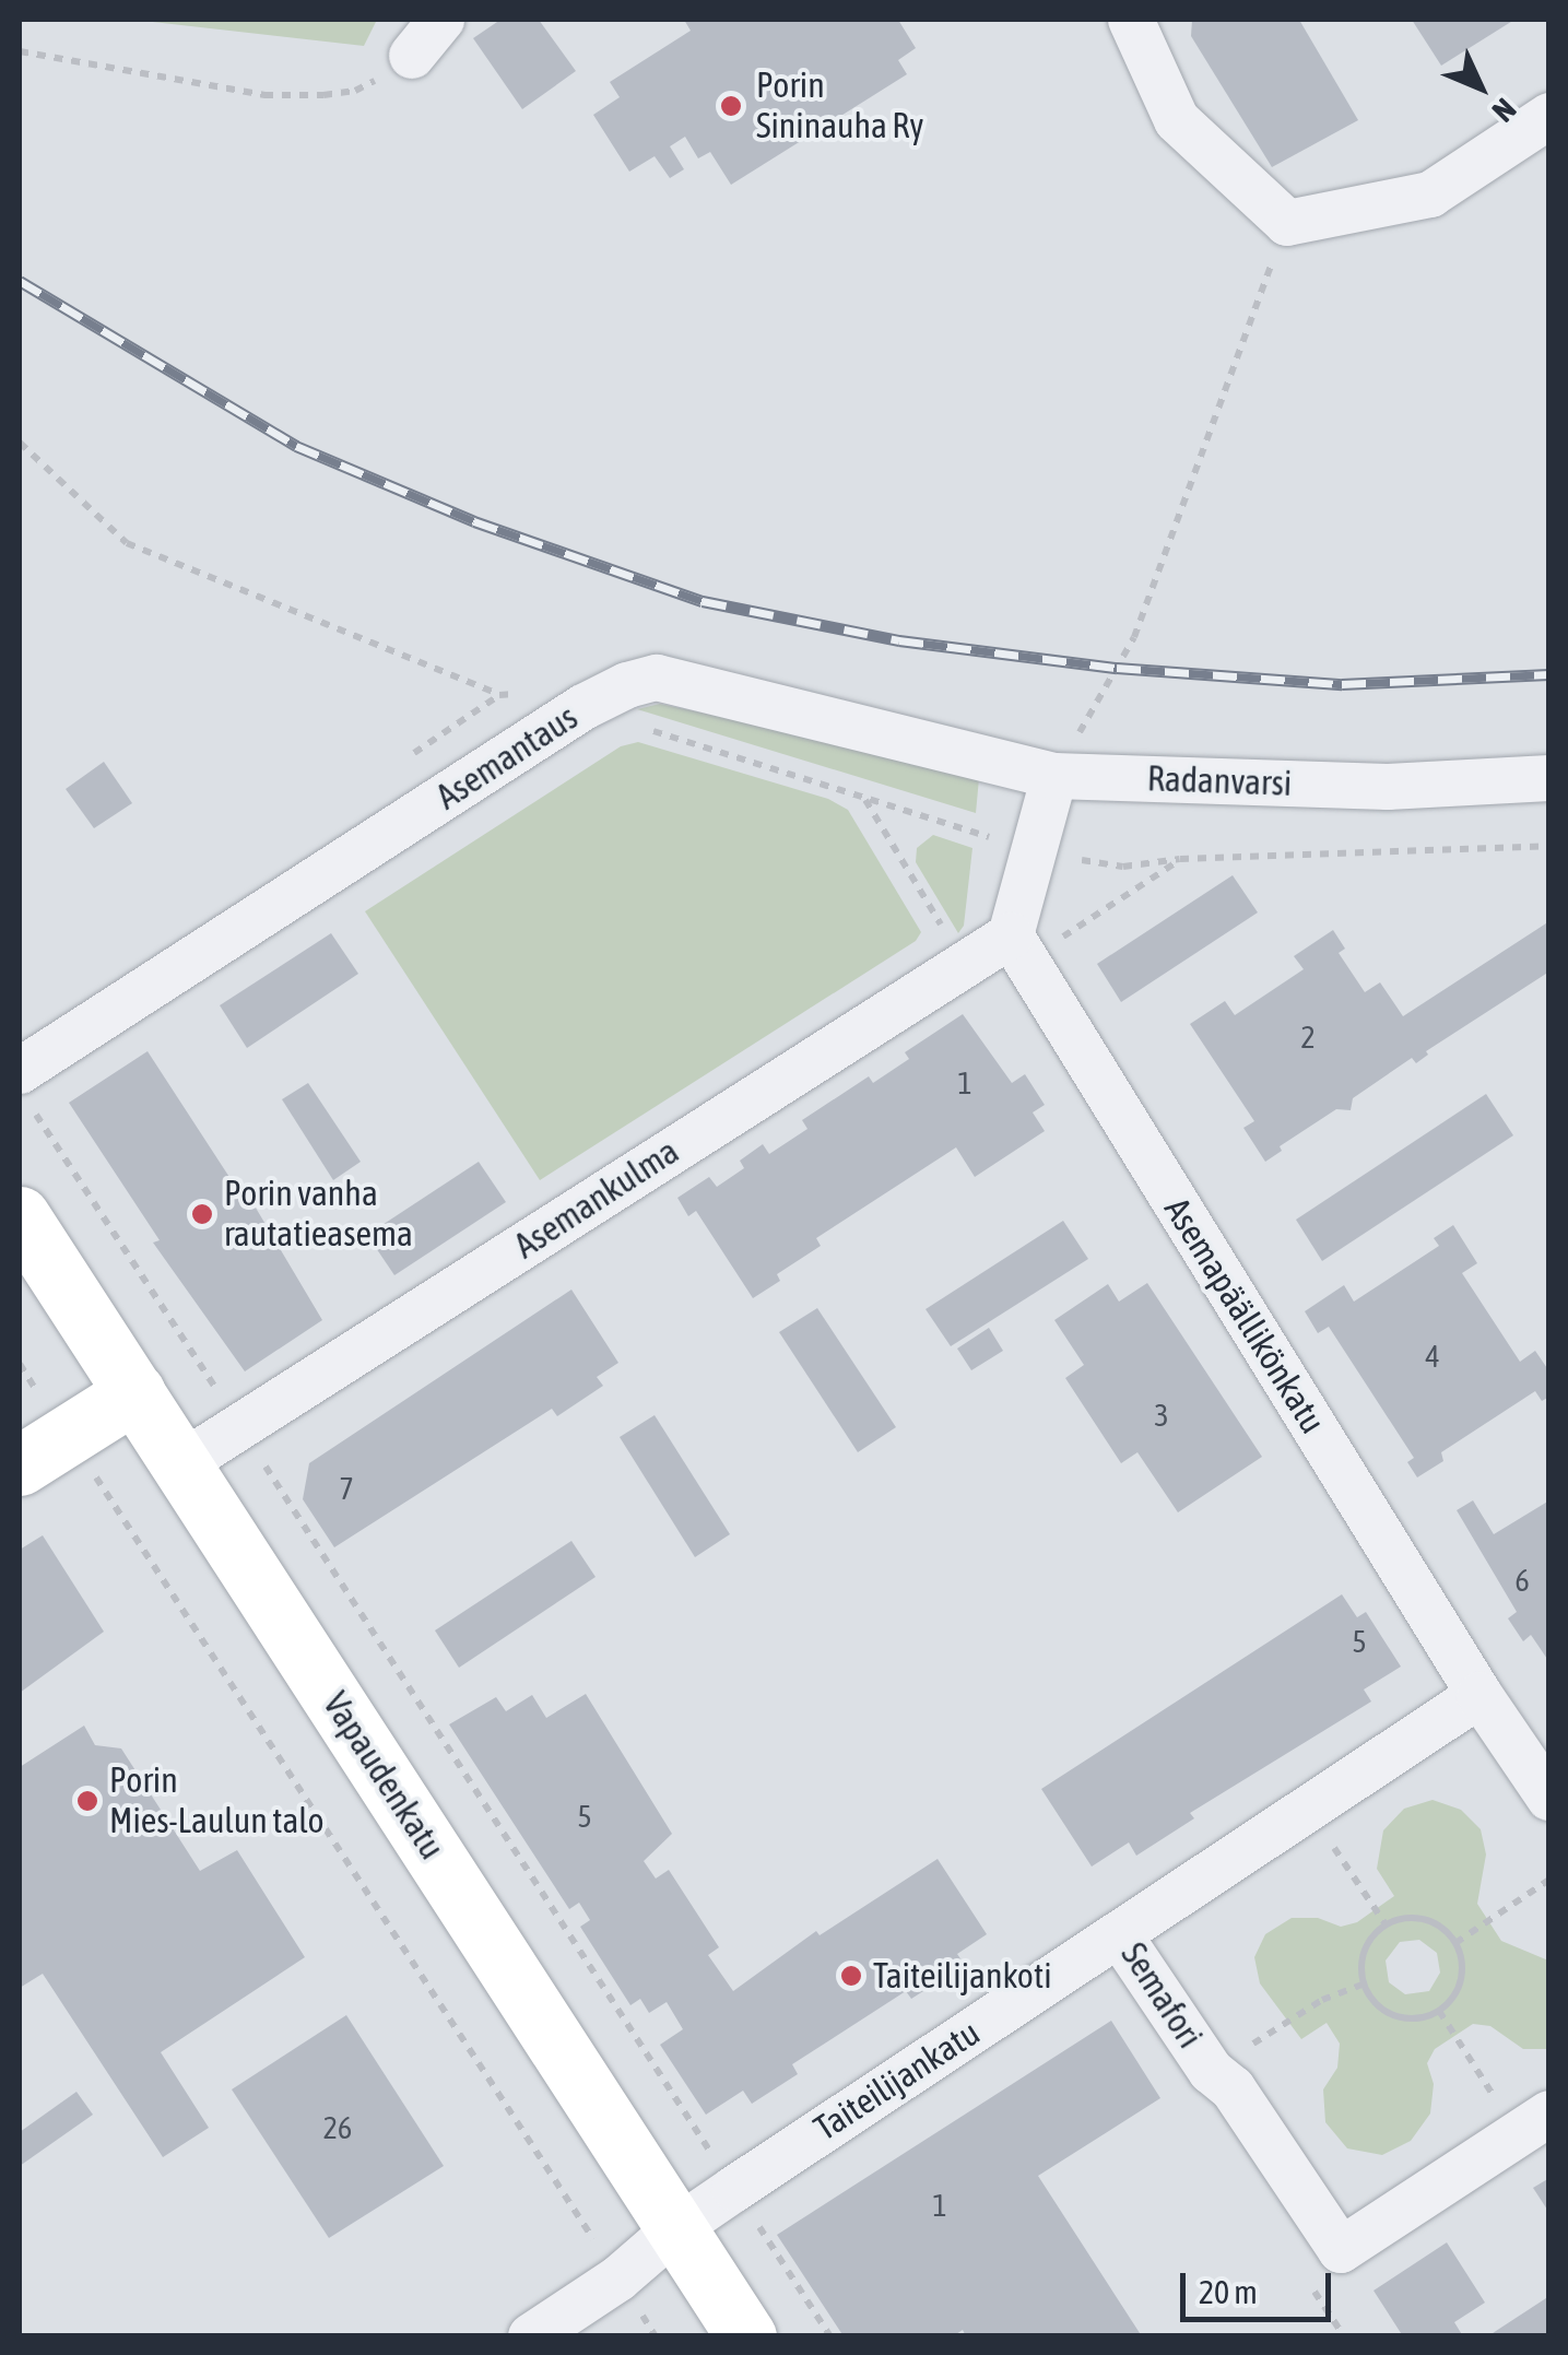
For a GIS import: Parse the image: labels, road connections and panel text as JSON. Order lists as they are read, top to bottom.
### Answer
{
  "streets": {
    "street": [
      "Asemantaus",
      "Radanvarsi",
      "Asemankulma",
      "Asemapäällikönkatu",
      "Vapaudenkatu",
      "Semafori",
      "Taiteilijankatu"
    ]
  },
  "crossings": [
    ["Asemantaus", "Radanvarsi"],
    ["Asemankulma", "Asemapäällikönkatu"],
    ["Asemankulma", "Vapaudenkatu"],
    ["Asemapäällikönkatu", "Semafori"],
    ["Vapaudenkatu", "Taiteilijankatu"],
    ["Semafori", "Taiteilijankatu"]
  ],
  "places": [
    "Porin Sininauha Ry",
    "Porin vanha rautatieasema",
    "Porin Mies-Laulun talo",
    "Taiteilijankoti"
  ],
  "house_numbers": [
    "2",
    "1",
    "4",
    "3",
    "7",
    "6",
    "5",
    "5",
    "26",
    "1"
  ],
  "scale_bar": "20 m",
  "north": "bottom right"
}
